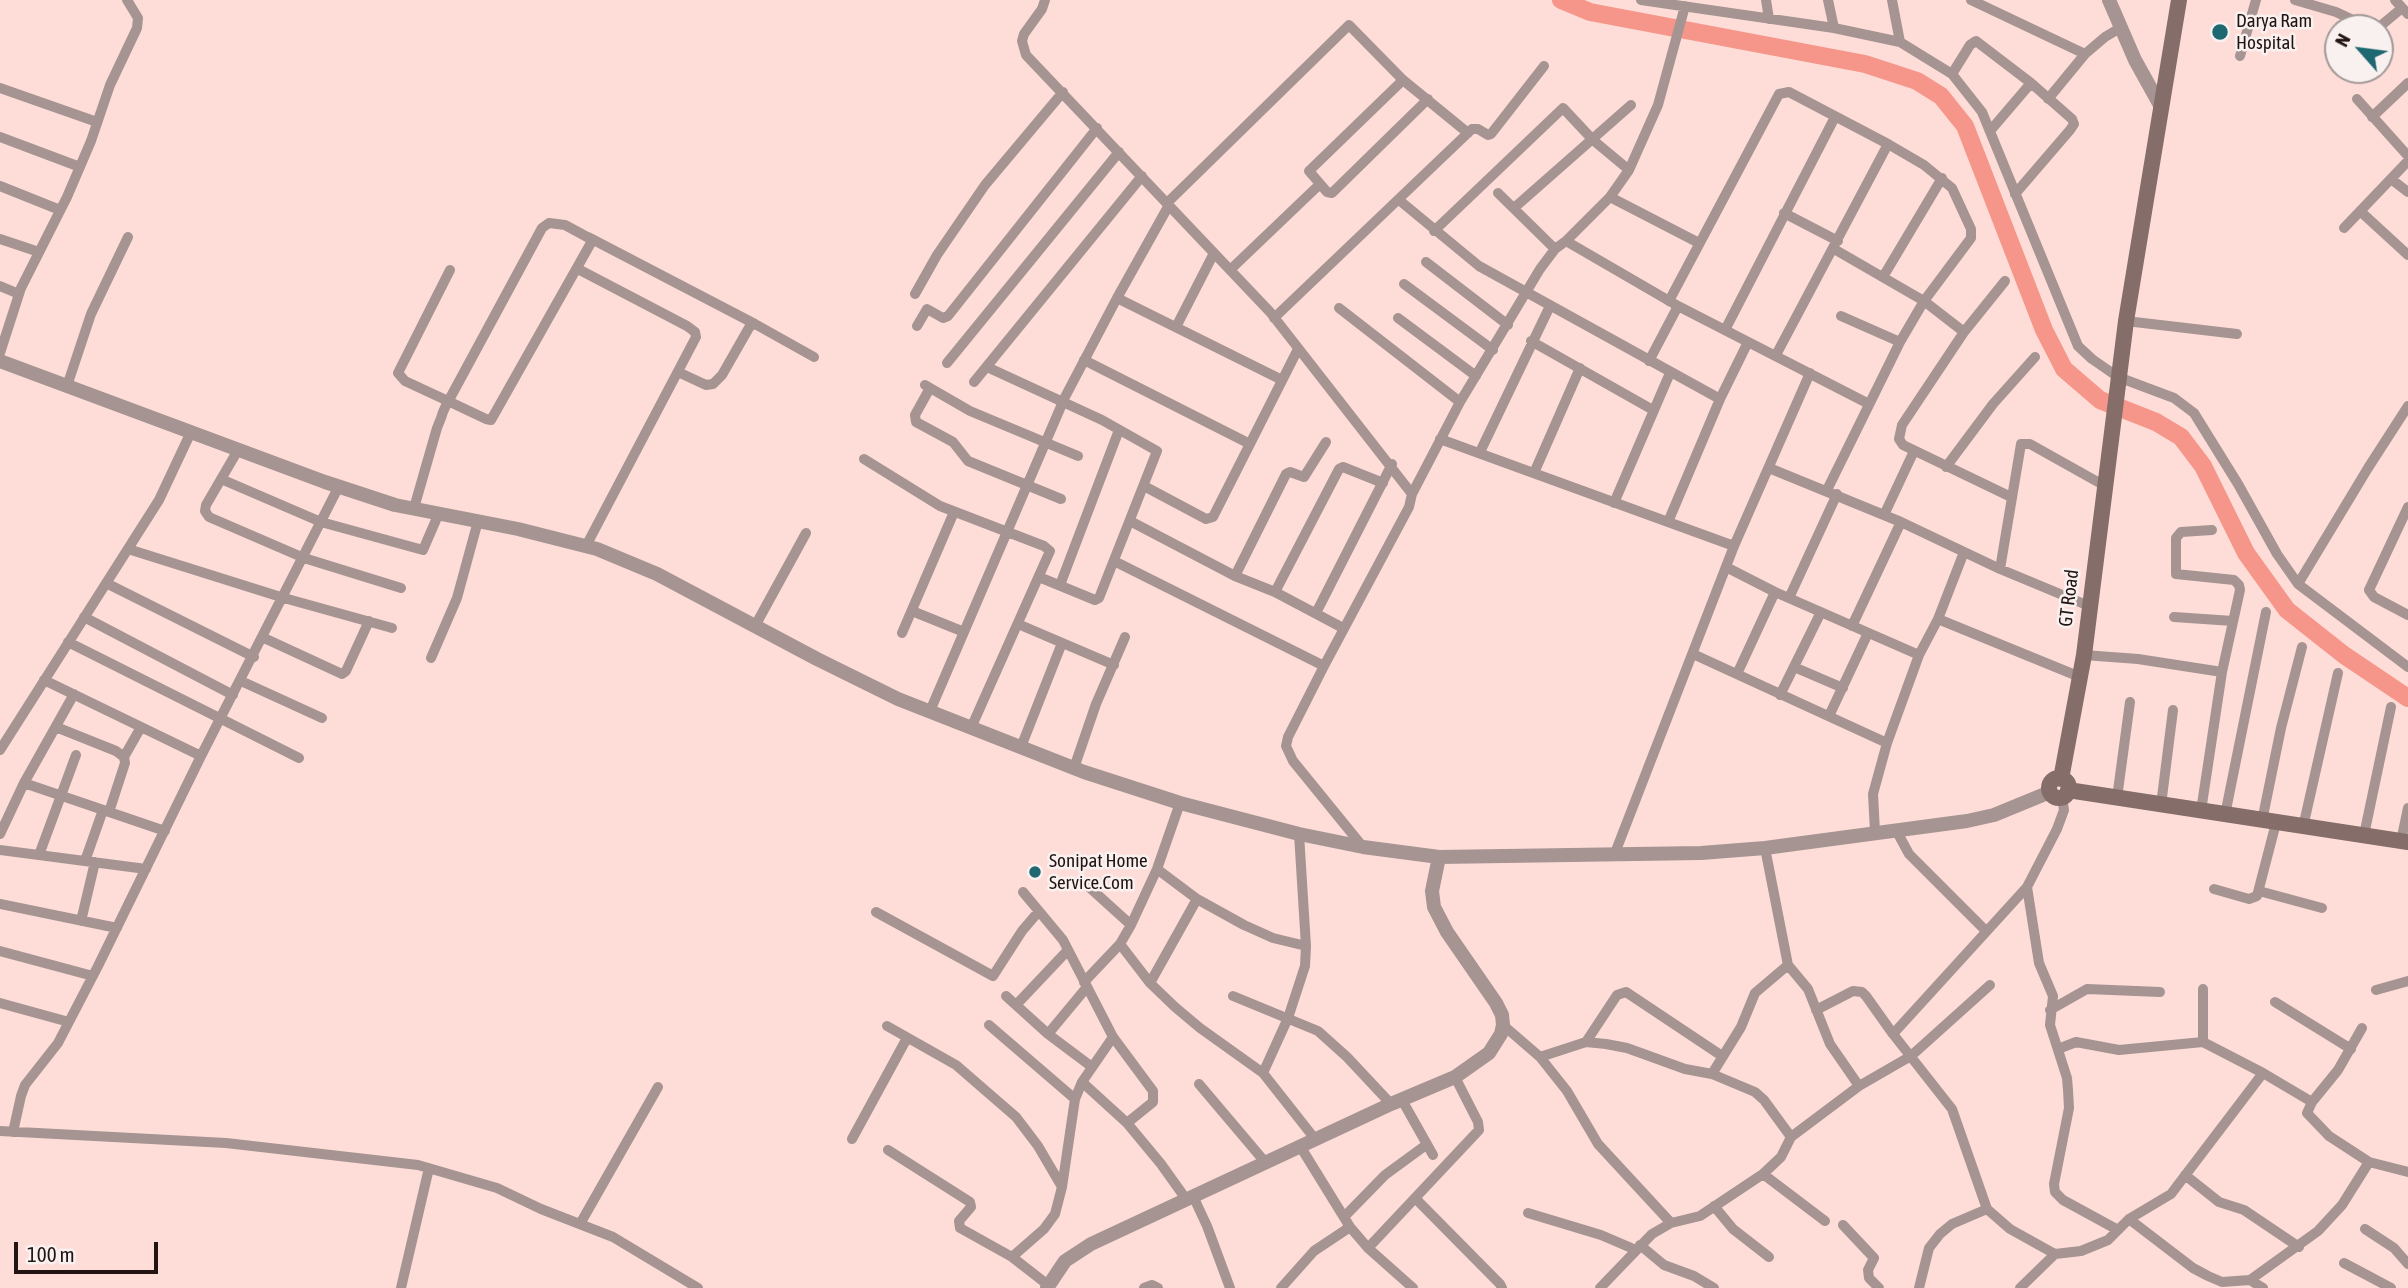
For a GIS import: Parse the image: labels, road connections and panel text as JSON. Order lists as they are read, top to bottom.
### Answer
{
  "streets": {
    "main road": ["GT Road"]
  },
  "places": ["Darya Ram Hospital", "Sonipat Home Service.Com"],
  "scale_bar": "100 m",
  "north": "top left"
}
